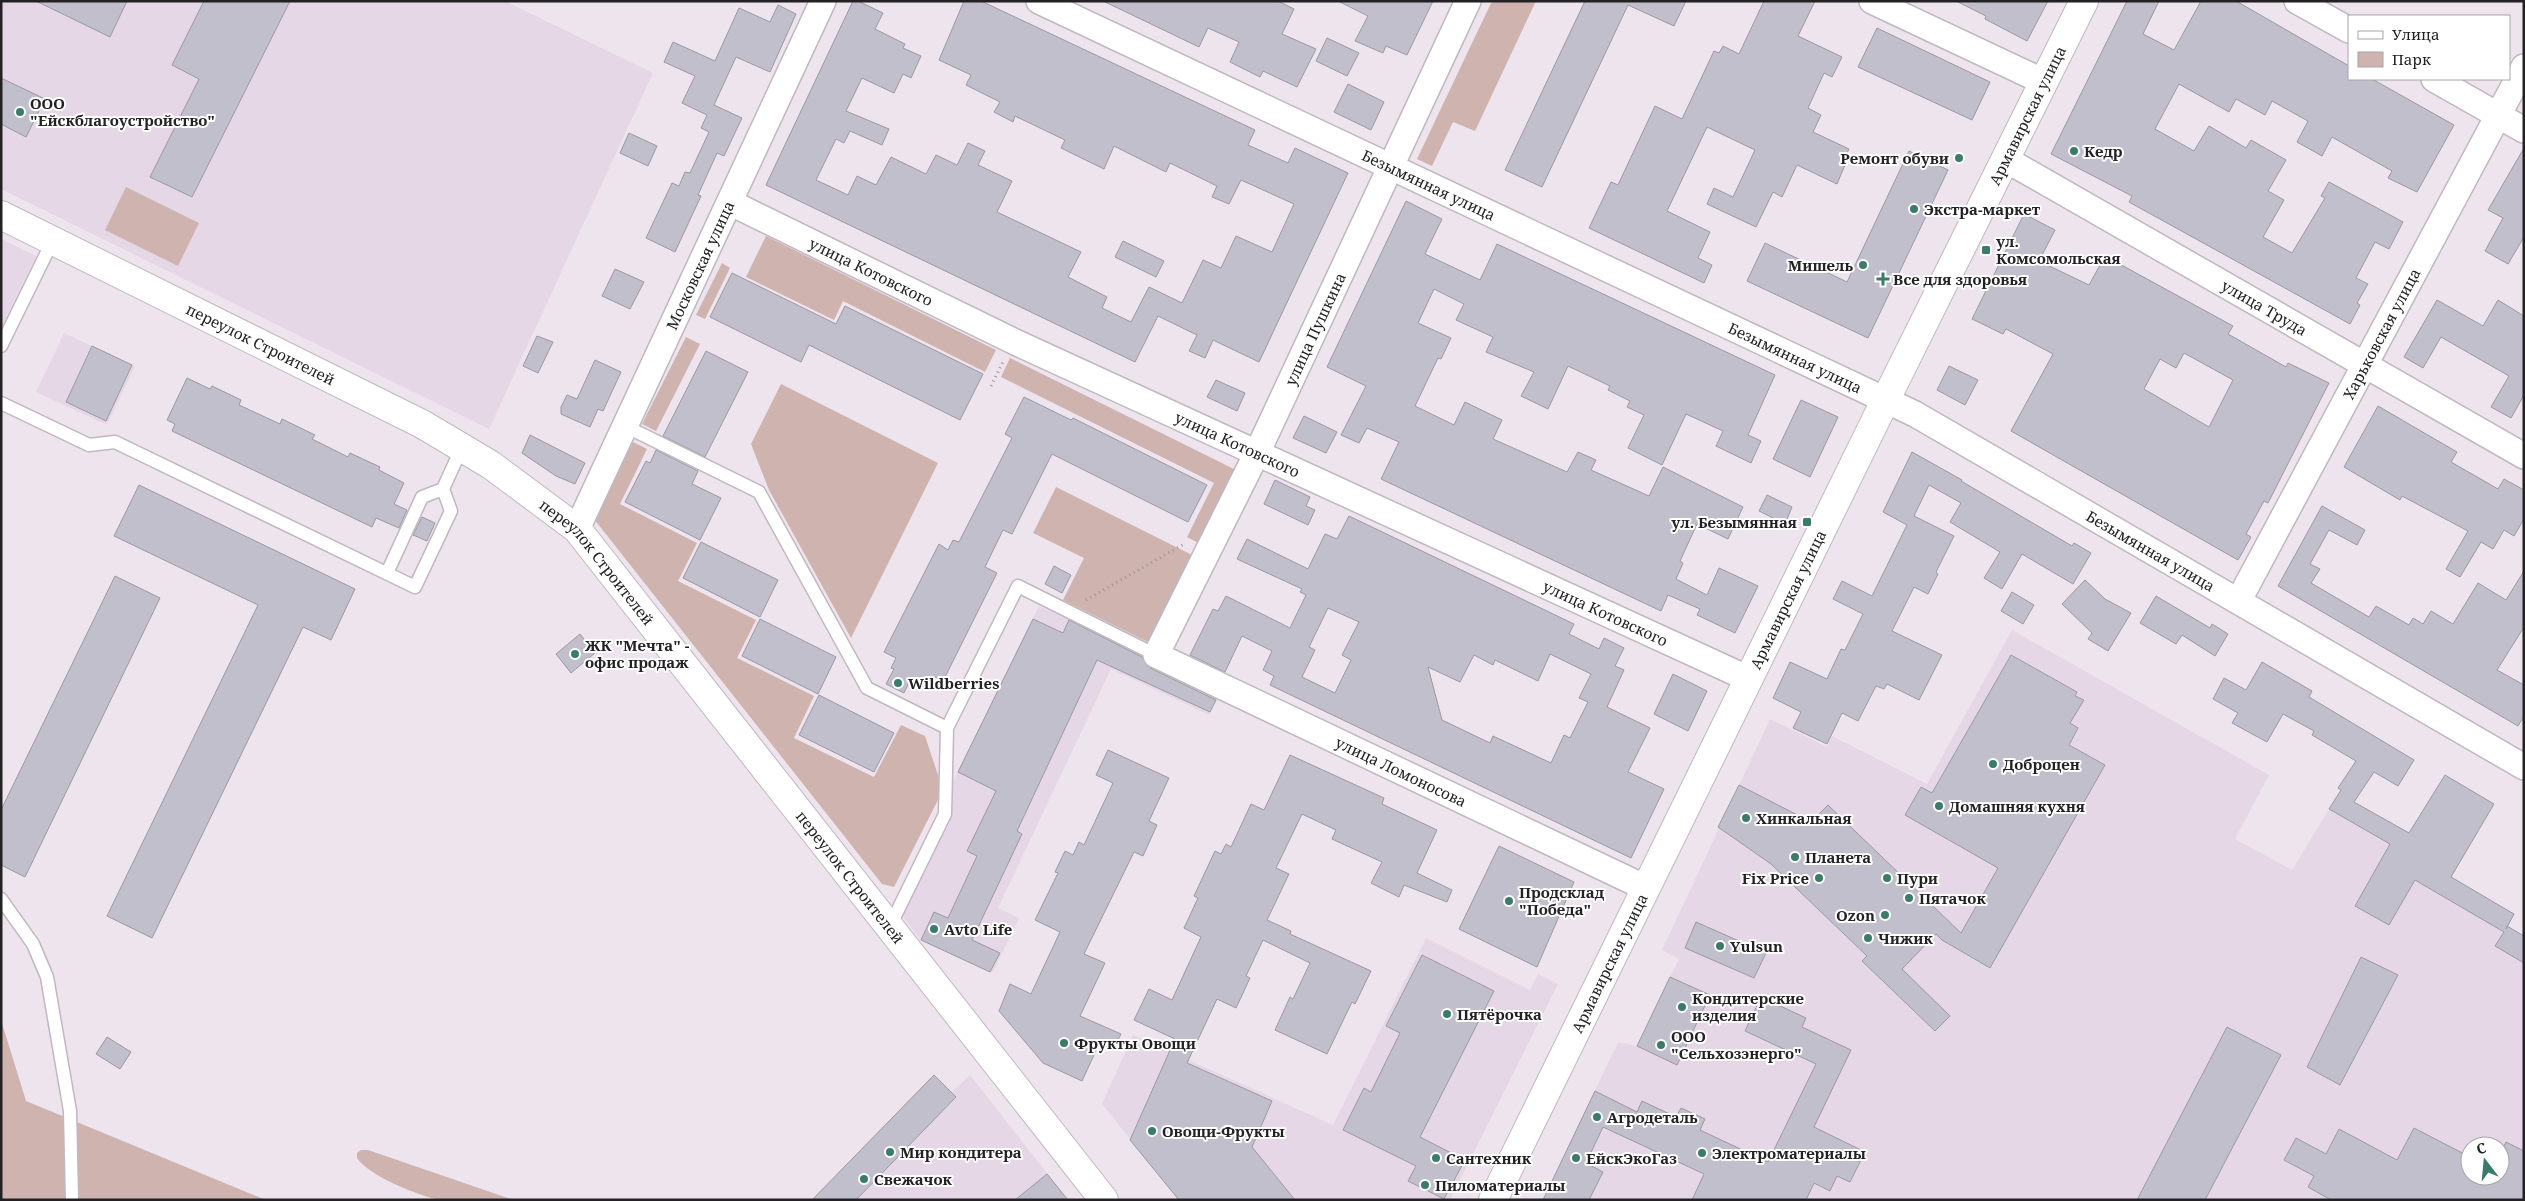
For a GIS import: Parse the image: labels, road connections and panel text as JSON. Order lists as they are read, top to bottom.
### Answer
{
  "streets": {
    "street": [
      "Армавирская улица",
      "Безымянная улица",
      "Московская улица",
      "улица Котовского",
      "улица Труда",
      "улица Пушкина",
      "Харьковская улица",
      "переулок Строителей",
      "улица Ломоносова"
    ]
  },
  "crossings": [
    ["Армавирская улица", "Безымянная улица"],
    ["Армавирская улица", "улица Котовского"],
    ["Армавирская улица", "улица Труда"],
    ["Армавирская улица", "улица Ломоносова"],
    ["Безымянная улица", "улица Пушкина"],
    ["Безымянная улица", "Харьковская улица"],
    ["Московская улица", "улица Котовского"],
    ["Московская улица", "переулок Строителей"],
    ["улица Котовского", "улица Пушкина"],
    ["улица Труда", "Харьковская улица"],
    ["улица Пушкина", "улица Ломоносова"]
  ],
  "places": {
    "other": [
      "ООО \"Ейскблагоустройство\"",
      "Кедр",
      "Ремонт обуви",
      "Экстра-маркет",
      "Мишель",
      "ЖК \"Мечта\" - офис продаж",
      "Wildberries",
      "Доброцен",
      "Домашняя кухня",
      "Хинкальная",
      "Планета",
      "Fix Price",
      "Пури",
      "Пятачок",
      "Продсклад \"Победа\"",
      "Ozon",
      "Avto Life",
      "Чижик",
      "Yulsun",
      "Кондитерские изделия",
      "Пятёрочка",
      "Фрукты Овощи",
      "ООО \"Сельхозэнерго\"",
      "Агродеталь",
      "Овощи-Фрукты",
      "Мир кондитера",
      "Электроматериалы",
      "Сантехник",
      "ЕйскЭкоГаз",
      "Свежачок",
      "Пиломатериалы"
    ],
    "transit": ["ул. Комсомольская", "ул. Безымянная"],
    "health": ["Все для здоровья"]
  },
  "legend": ["Улица", "Парк"],
  "north": "top"
}
